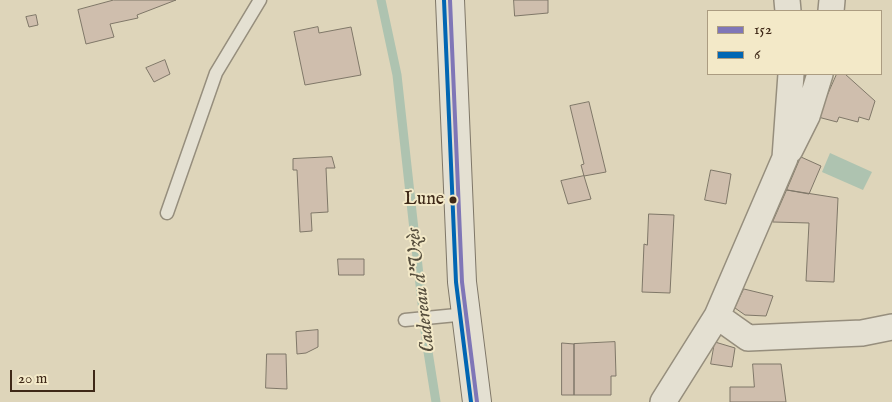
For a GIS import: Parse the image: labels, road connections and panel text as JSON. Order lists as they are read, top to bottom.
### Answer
{
  "water": ["Cadereau d'Uzès"],
  "places": ["Lune"],
  "lines": ["transit line 152", "transit line 6"],
  "legend": ["152", "6"],
  "scale_bar": "20 m"
}
